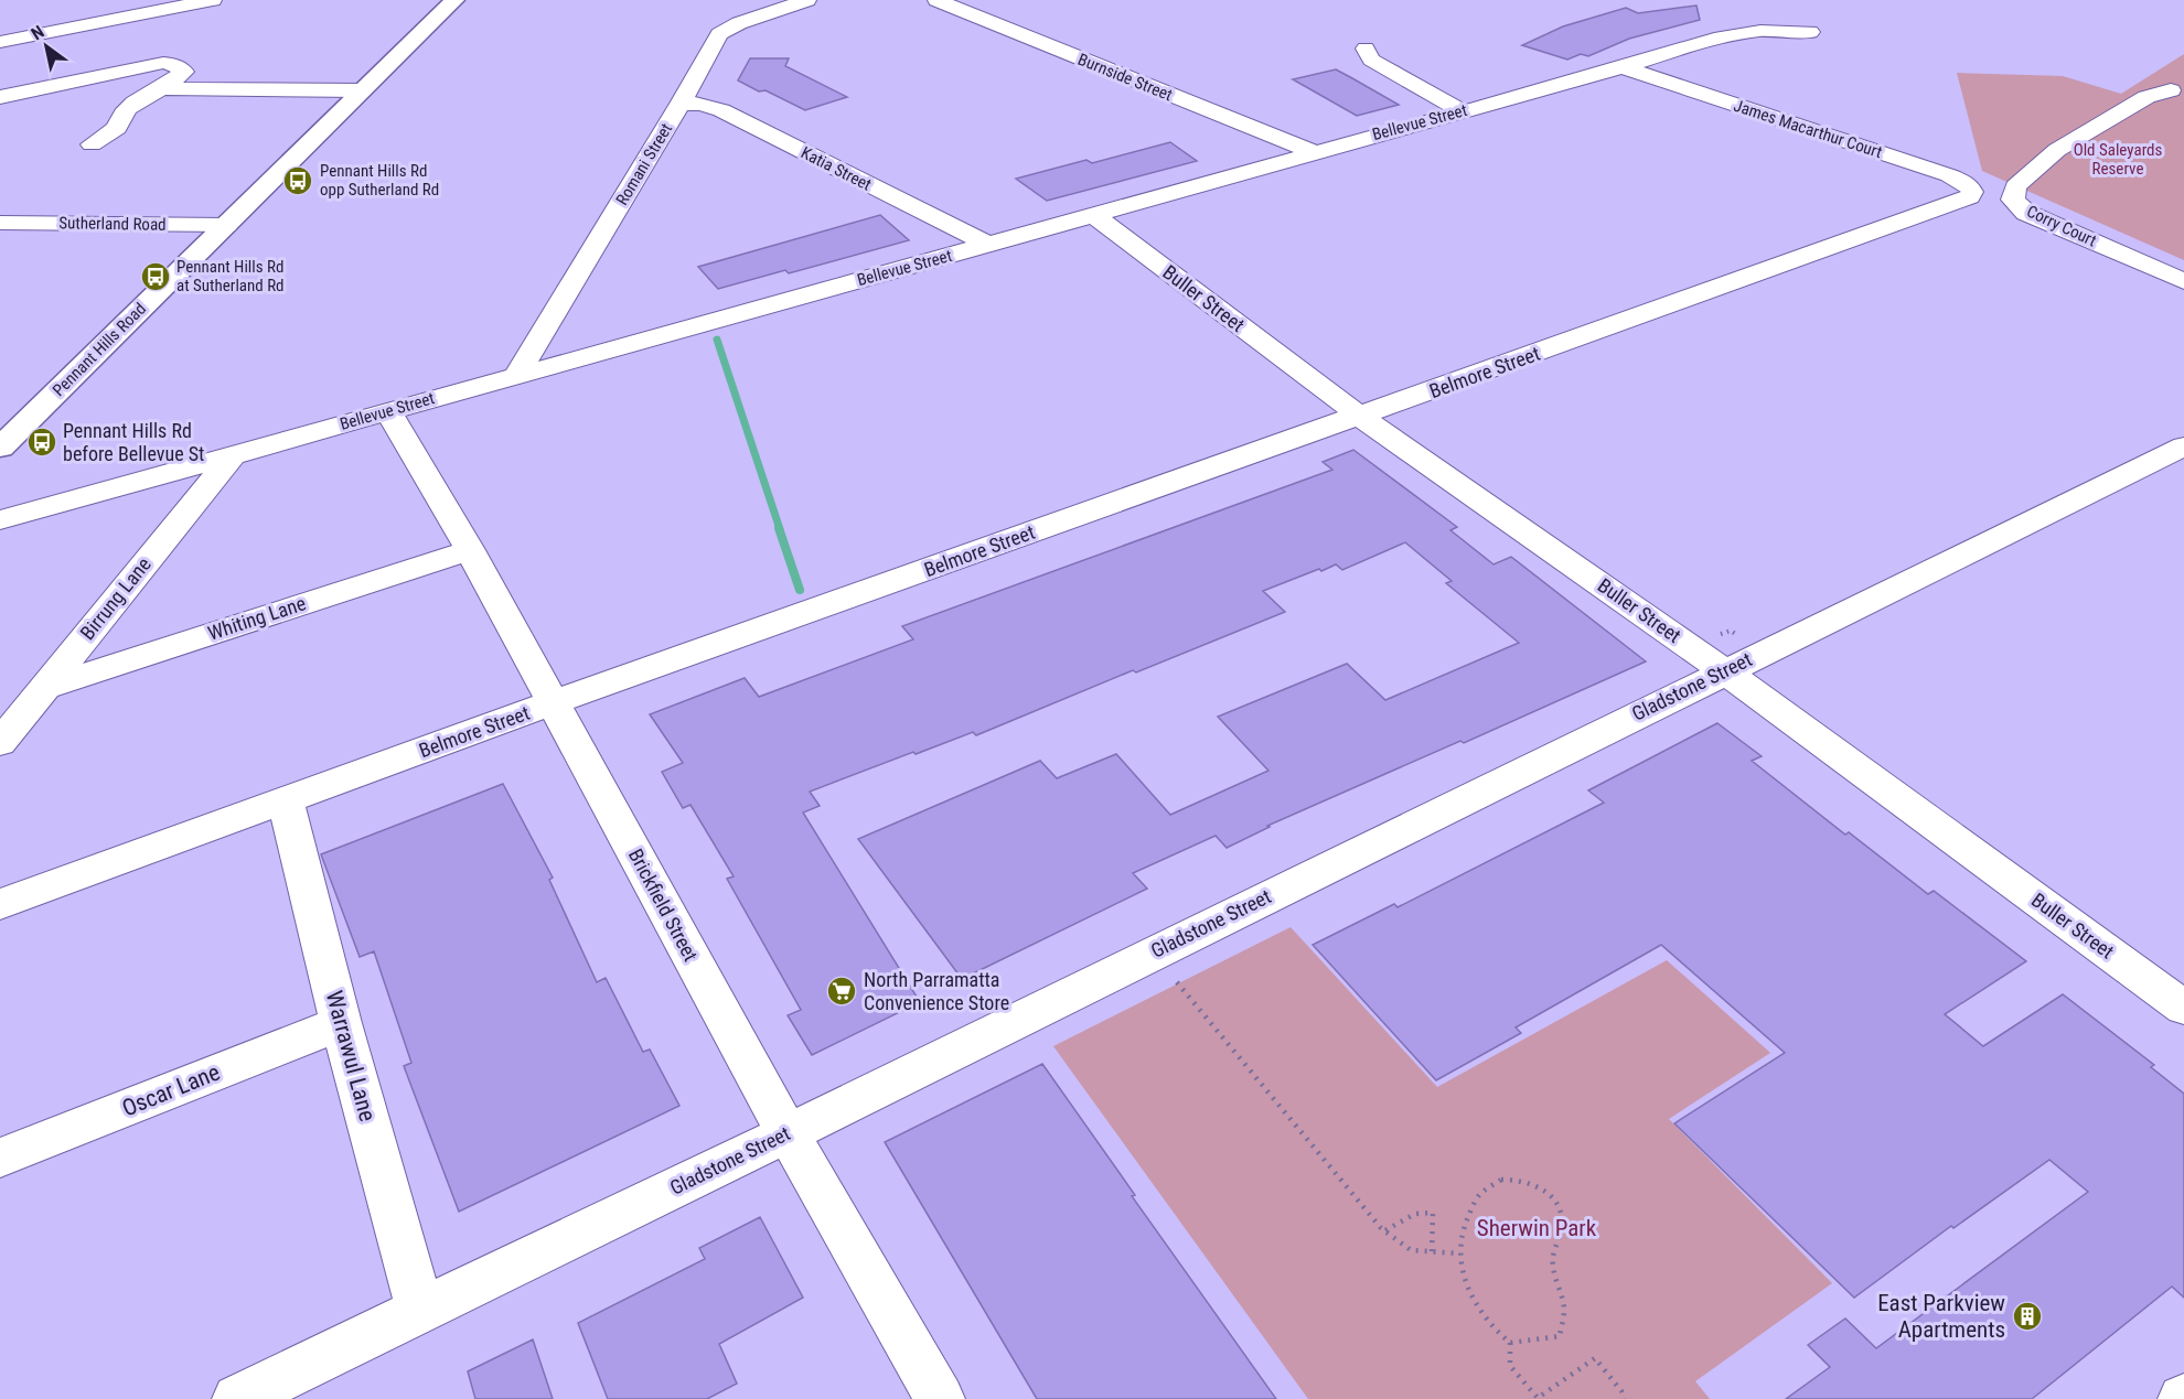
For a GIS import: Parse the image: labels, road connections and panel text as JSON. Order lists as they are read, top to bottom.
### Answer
{
  "streets": {
    "main road": ["Pennant Hills Road"],
    "street": [
      "Burnside Street",
      "Bellevue Street",
      "James Macarthur Court",
      "Romani Street",
      "Katia Street",
      "Sutherland Road",
      "Corry Court",
      "Buller Street",
      "Belmore Street",
      "Birrung Lane",
      "Whiting Lane",
      "Gladstone Street",
      "Brickfield Street",
      "Warrawul Lane",
      "Oscar Lane"
    ]
  },
  "crossings": [
    ["Burnside Street", "Bellevue Street"],
    ["Bellevue Street", "James Macarthur Court"],
    ["Bellevue Street", "Romani Street"],
    ["Bellevue Street", "Katia Street"],
    ["Bellevue Street", "Buller Street"],
    ["Bellevue Street", "Birrung Lane"],
    ["Bellevue Street", "Brickfield Street"],
    ["James Macarthur Court", "Belmore Street"],
    ["Romani Street", "Katia Street"],
    ["Sutherland Road", "Pennant Hills Road"],
    ["Buller Street", "Belmore Street"],
    ["Buller Street", "Gladstone Street"],
    ["Belmore Street", "Brickfield Street"],
    ["Belmore Street", "Warrawul Lane"],
    ["Birrung Lane", "Whiting Lane"],
    ["Whiting Lane", "Brickfield Street"],
    ["Gladstone Street", "Brickfield Street"],
    ["Gladstone Street", "Warrawul Lane"],
    ["Warrawul Lane", "Oscar Lane"]
  ],
  "parks": ["Old Saleyards Reserve", "Sherwin Park"],
  "places": {
    "bus stop": ["Pennant Hills Rd opp Sutherland Rd", "Pennant Hills Rd at Sutherland Rd", "Pennant Hills Rd before Bellevue St"],
    "supermarket": ["North Parramatta Convenience Store"],
    "building": ["East Parkview Apartments"]
  },
  "north": "top left"
}
